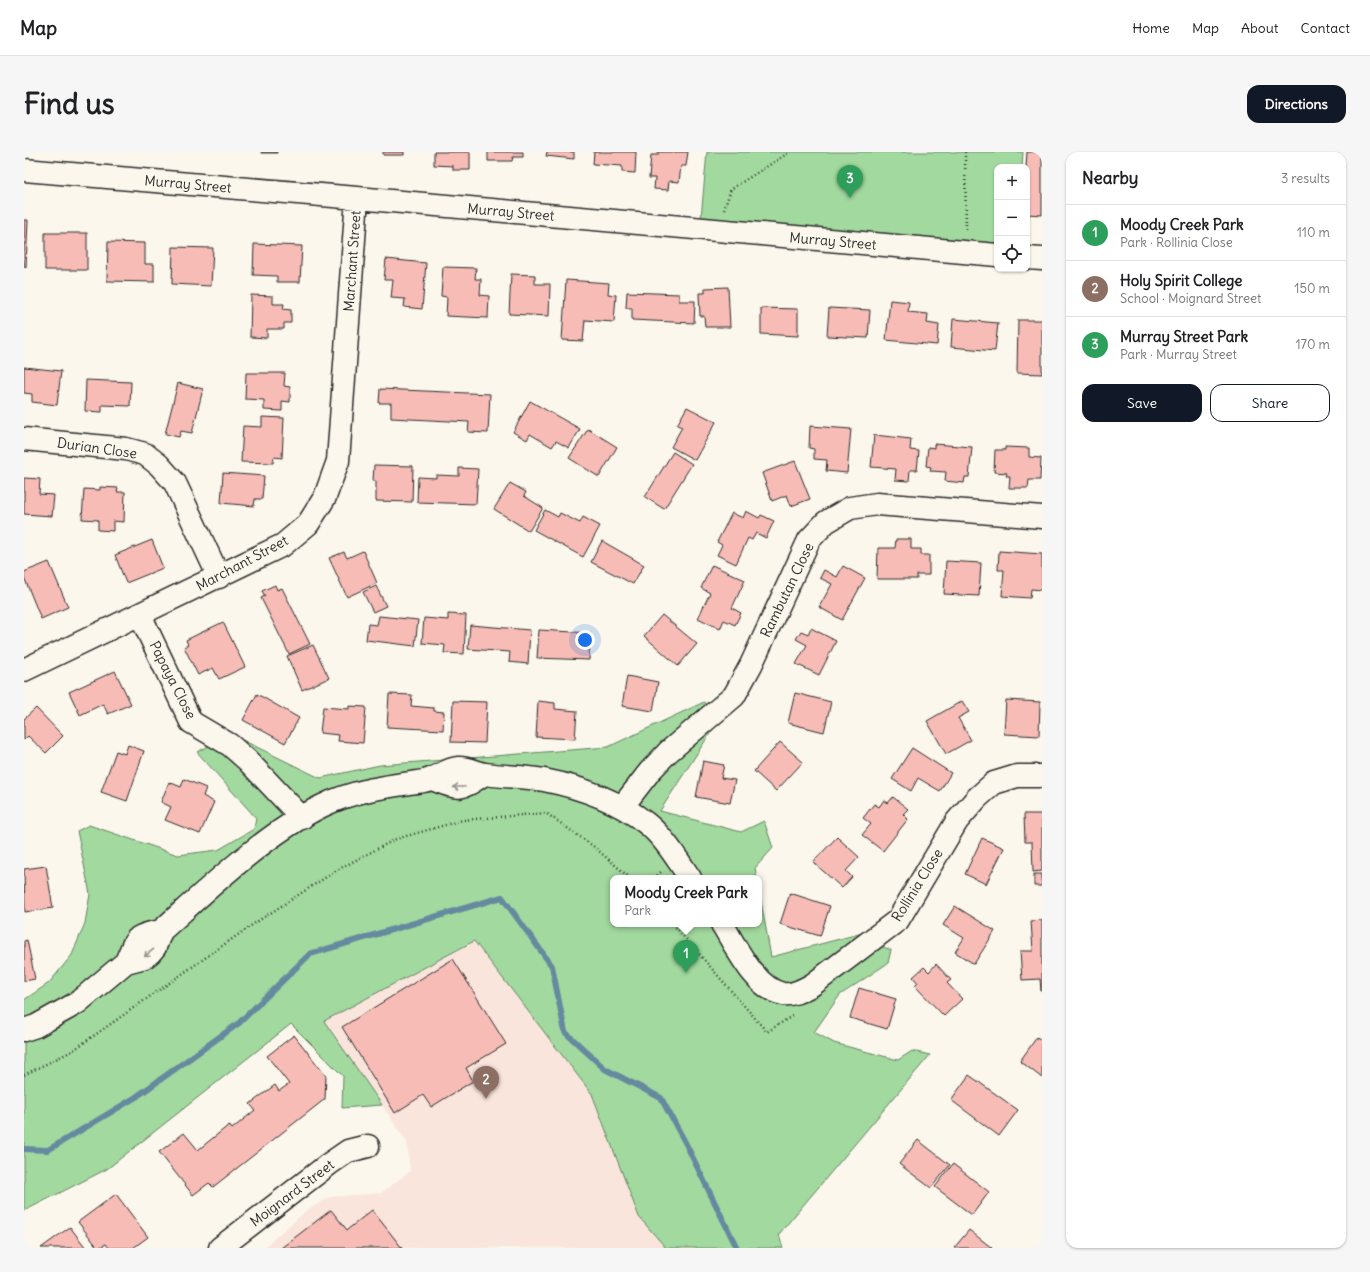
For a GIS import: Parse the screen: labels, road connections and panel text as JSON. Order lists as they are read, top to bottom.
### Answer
{
  "streets": {
    "street": [
      "Murray Street",
      "Marchant Street",
      "Durian Close",
      "Rambutan Close",
      "Papaya Close",
      "Rollinia Close",
      "Moignard Street"
    ]
  },
  "crossings": [
    ["Murray Street", "Marchant Street"],
    ["Marchant Street", "Durian Close"],
    ["Marchant Street", "Papaya Close"]
  ],
  "page": {
    "header": "Map",
    "nav": [
      "Home",
      "Map",
      "About",
      "Contact"
    ],
    "buttons": [
      "Directions",
      ["Save", "Share"]
    ],
    "title": "Find us",
    "heading": ["Nearby", "3 results"],
    "map_buttons": ["+", "−"],
    "pins": ["3", "1", "2"],
    "list": [
      {
        "mark": "1",
        "name": "Moody Creek Park",
        "note": "Park · Rollinia Close",
        "value": "110 m"
      },
      {
        "mark": "2",
        "name": "Holy Spirit College",
        "note": "School · Moignard Street",
        "value": "150 m"
      },
      {
        "mark": "3",
        "name": "Murray Street Park",
        "note": "Park · Murray Street",
        "value": "170 m"
      }
    ],
    "popup": ["Moody Creek Park", "Park"]
  }
}
